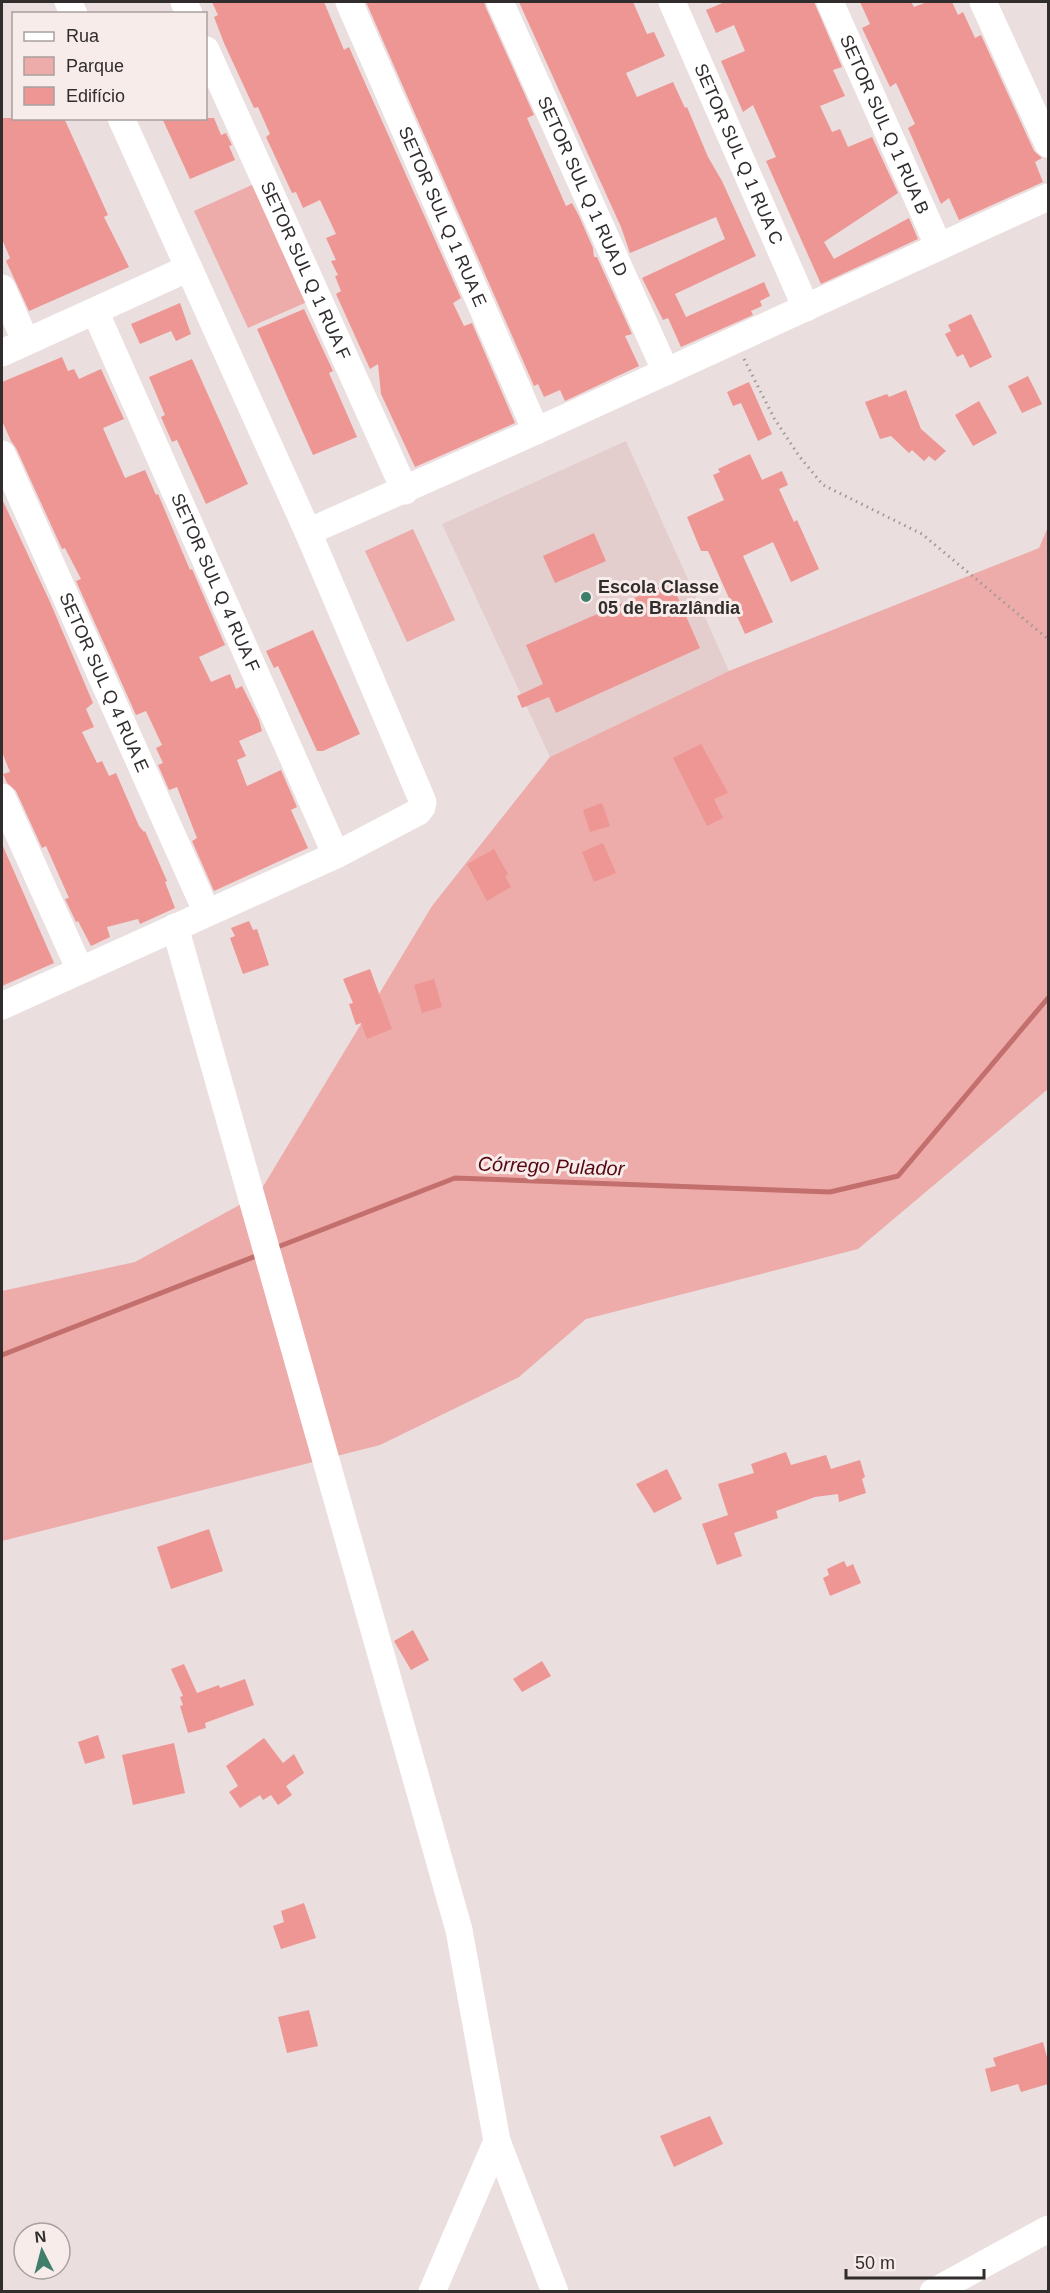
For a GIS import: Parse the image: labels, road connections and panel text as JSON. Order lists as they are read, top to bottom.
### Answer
{
  "streets": {
    "street": [
      "SETOR SUL Q 1 RUA B",
      "SETOR SUL Q 1 RUA C",
      "SETOR SUL Q 1 RUA D",
      "SETOR SUL Q 1 RUA E",
      "SETOR SUL Q 1 RUA F",
      "SETOR SUL Q 4 RUA F",
      "SETOR SUL Q 4 RUA E"
    ]
  },
  "water": ["Córrego Pulador"],
  "places": ["Escola Classe 05 de Brazlândia"],
  "legend": ["Rua", "Parque", "Edifício"],
  "scale_bar": "50 m",
  "north": "top"
}
